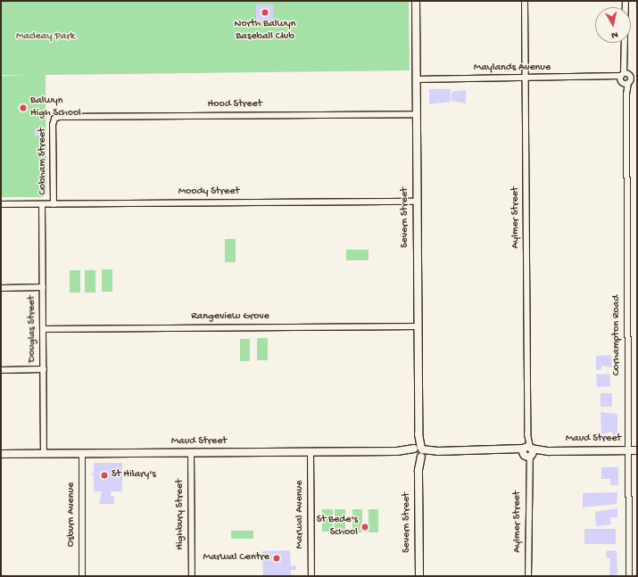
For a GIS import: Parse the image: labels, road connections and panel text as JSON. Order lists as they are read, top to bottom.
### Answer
{
  "streets": {
    "street": [
      "Maylands Avenue",
      "Hood Street",
      "Cobham Street",
      "Moody Street",
      "Severn Street",
      "Aylmer Street",
      "Rangeview Grove",
      "Douglas Street",
      "Corhampton Road",
      "Maud Street",
      "Osburn Avenue",
      "Highbury Street",
      "Marwal Avenue"
    ]
  },
  "crossings": [
    ["Maylands Avenue", "Severn Street"],
    ["Maylands Avenue", "Aylmer Street"],
    ["Maylands Avenue", "Corhampton Road"],
    ["Hood Street", "Cobham Street"],
    ["Hood Street", "Severn Street"],
    ["Cobham Street", "Moody Street"],
    ["Moody Street", "Severn Street"],
    ["Moody Street", "Douglas Street"],
    ["Severn Street", "Rangeview Grove"],
    ["Severn Street", "Maud Street"],
    ["Aylmer Street", "Maud Street"],
    ["Rangeview Grove", "Douglas Street"],
    ["Douglas Street", "Maud Street"],
    ["Corhampton Road", "Maud Street"],
    ["Maud Street", "Osburn Avenue"],
    ["Maud Street", "Highbury Street"],
    ["Maud Street", "Marwal Avenue"]
  ],
  "parks": ["Macleay Park"],
  "places": [
    "North Balwyn Baseball Club",
    "Balwyn High School",
    "St Hilary's",
    "St Bede's School",
    "Marwal Centre"
  ],
  "north": "bottom"
}
